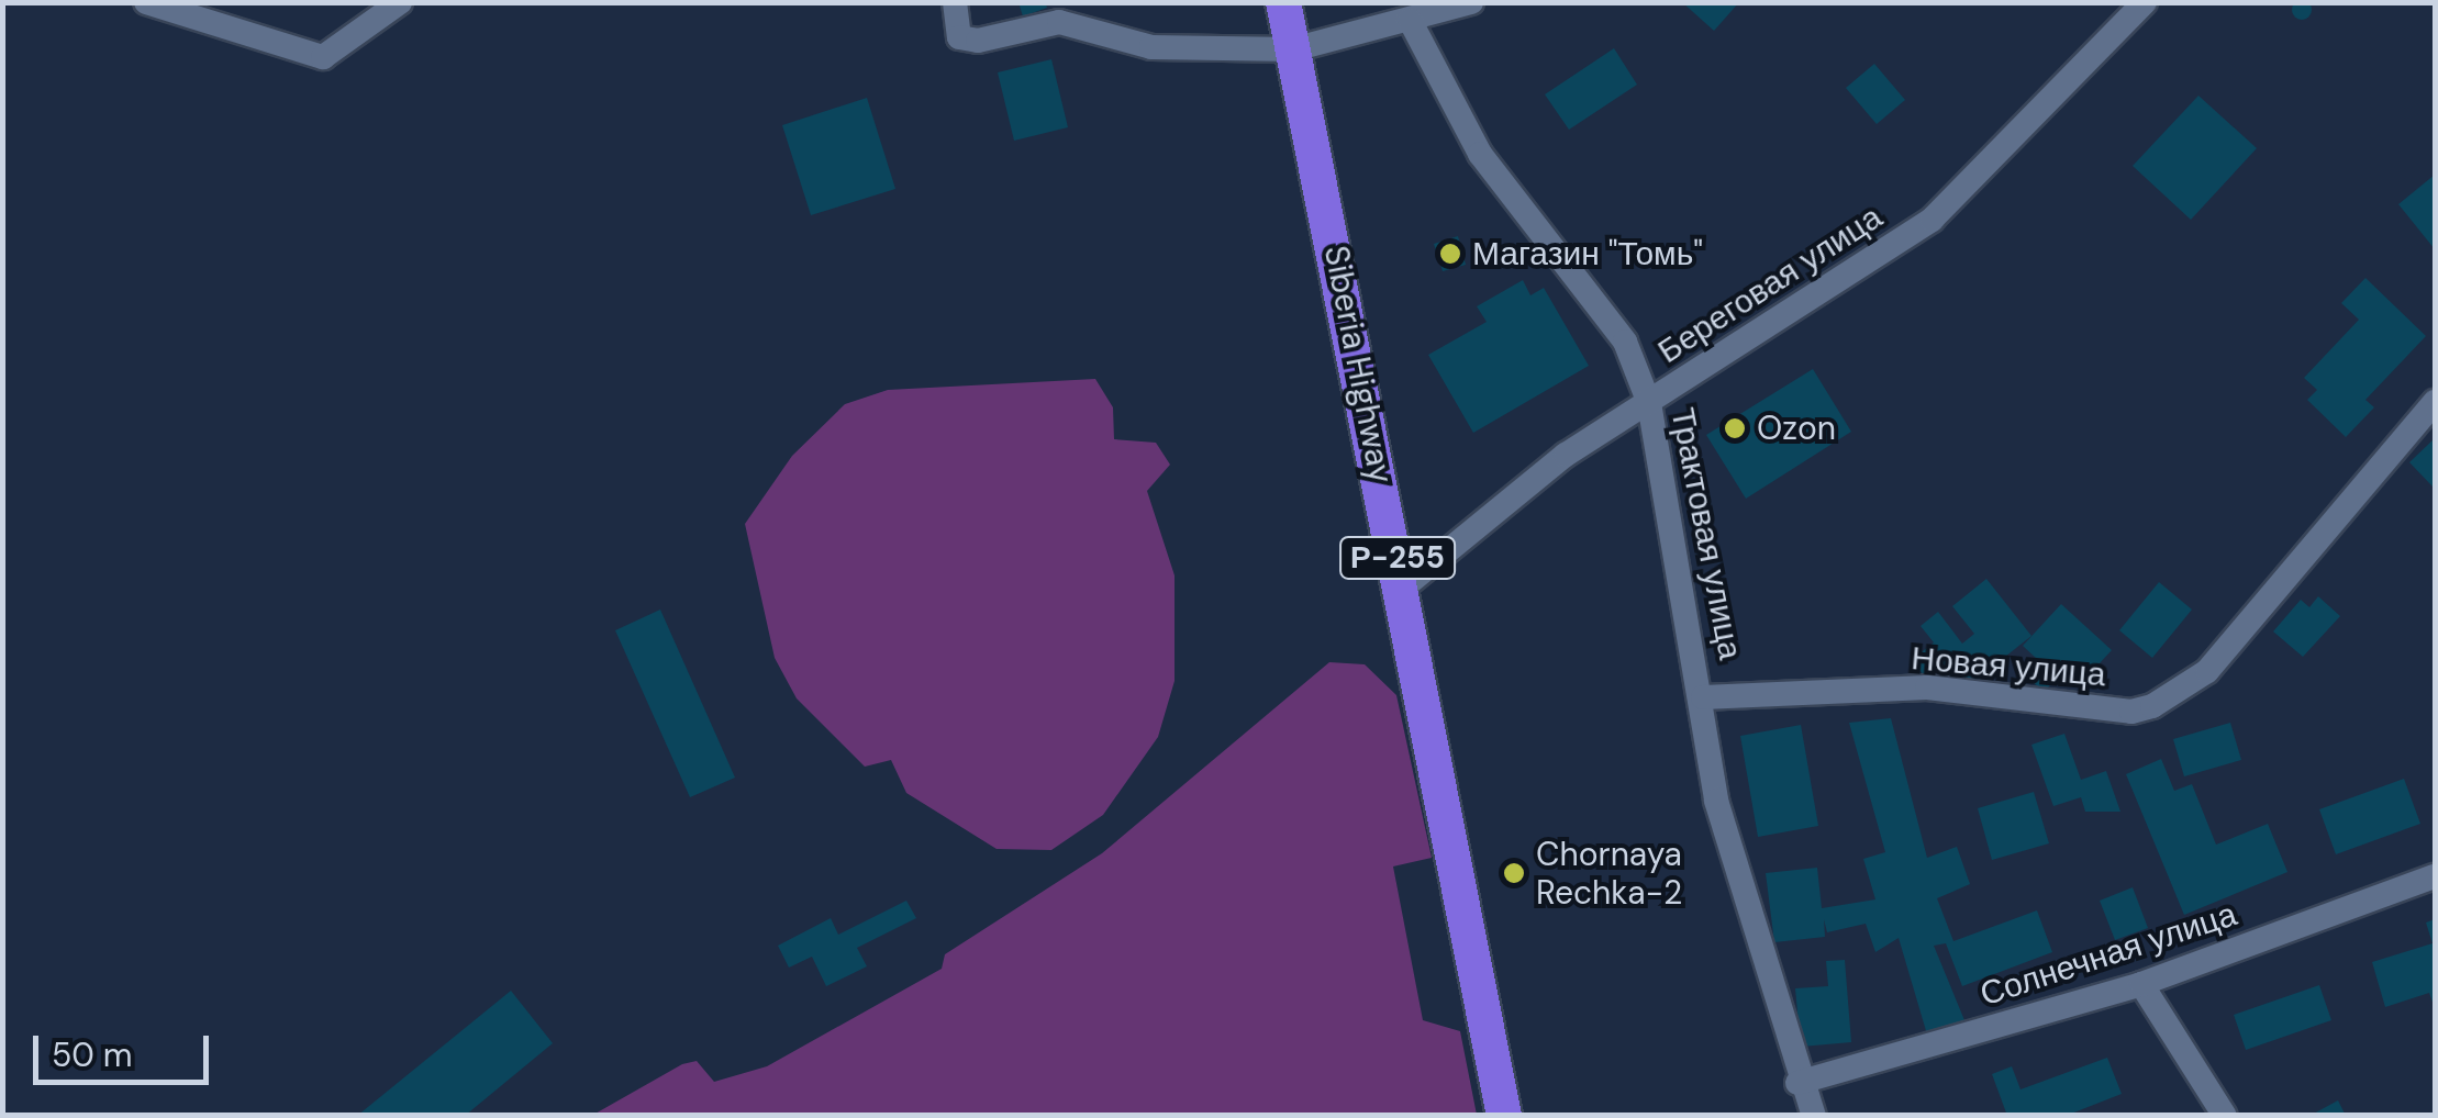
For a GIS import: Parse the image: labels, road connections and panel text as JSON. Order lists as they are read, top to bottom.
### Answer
{
  "streets": {
    "highway": ["Siberia Highway", "Р-255"],
    "street": [
      "Береговая улица",
      "Трактовая улица",
      "Новая улица",
      "Солнечная улица"
    ]
  },
  "crossings": [
    ["Береговая улица", "Siberia Highway"],
    ["Береговая улица", "Трактовая улица"],
    ["Трактовая улица", "Новая улица"],
    ["Трактовая улица", "Солнечная улица"]
  ],
  "places": ["Магазин \"Томь\"", "Ozon", "Chornaya Rechka-2"],
  "scale_bar": "50 m"
}
